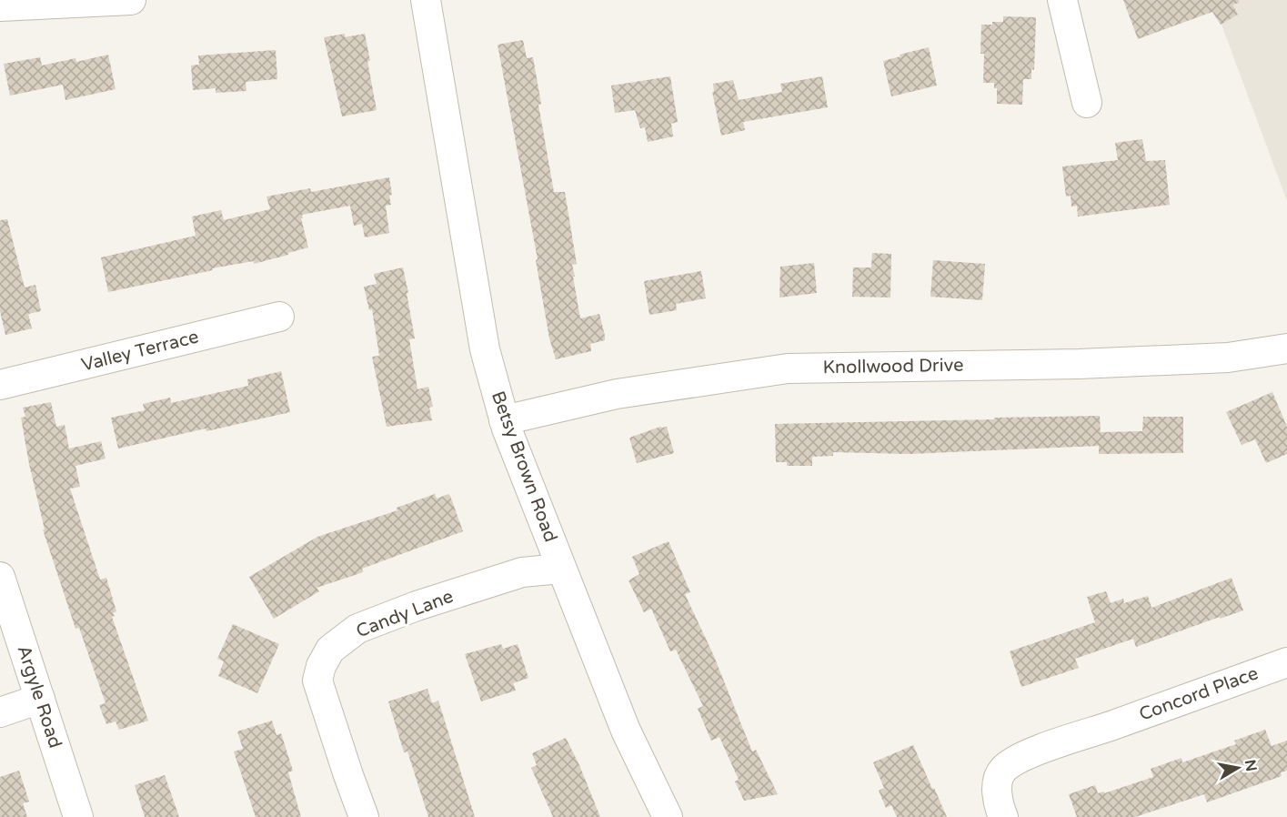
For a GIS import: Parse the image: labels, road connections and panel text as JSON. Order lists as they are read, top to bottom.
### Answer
{
  "streets": {
    "street": [
      "Valley Terrace",
      "Knollwood Drive",
      "Betsy Brown Road",
      "Candy Lane",
      "Concord Place",
      "Argyle Road"
    ]
  },
  "crossings": [
    ["Knollwood Drive", "Betsy Brown Road"],
    ["Betsy Brown Road", "Candy Lane"]
  ],
  "north": "right"
}
